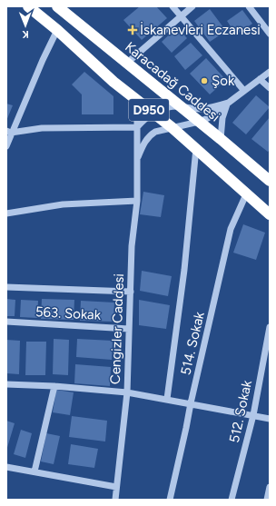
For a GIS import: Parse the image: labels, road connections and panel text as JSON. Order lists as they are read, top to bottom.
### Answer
{
  "streets": {
    "highway": ["Karacadağ Caddesi", "D950"],
    "street": [
      "563. Sokak",
      "Cengizler Caddesi",
      "514. Sokak",
      "512. Sokak"
    ]
  },
  "crossings": [
    ["Karacadağ Caddesi", "Cengizler Caddesi"],
    ["D950", "Cengizler Caddesi"],
    ["D950", "514. Sokak"],
    ["563. Sokak", "Cengizler Caddesi"]
  ],
  "places": {
    "health": ["İskanevleri Eczanesi"],
    "other": ["Şok"]
  },
  "north": "bottom"
}
